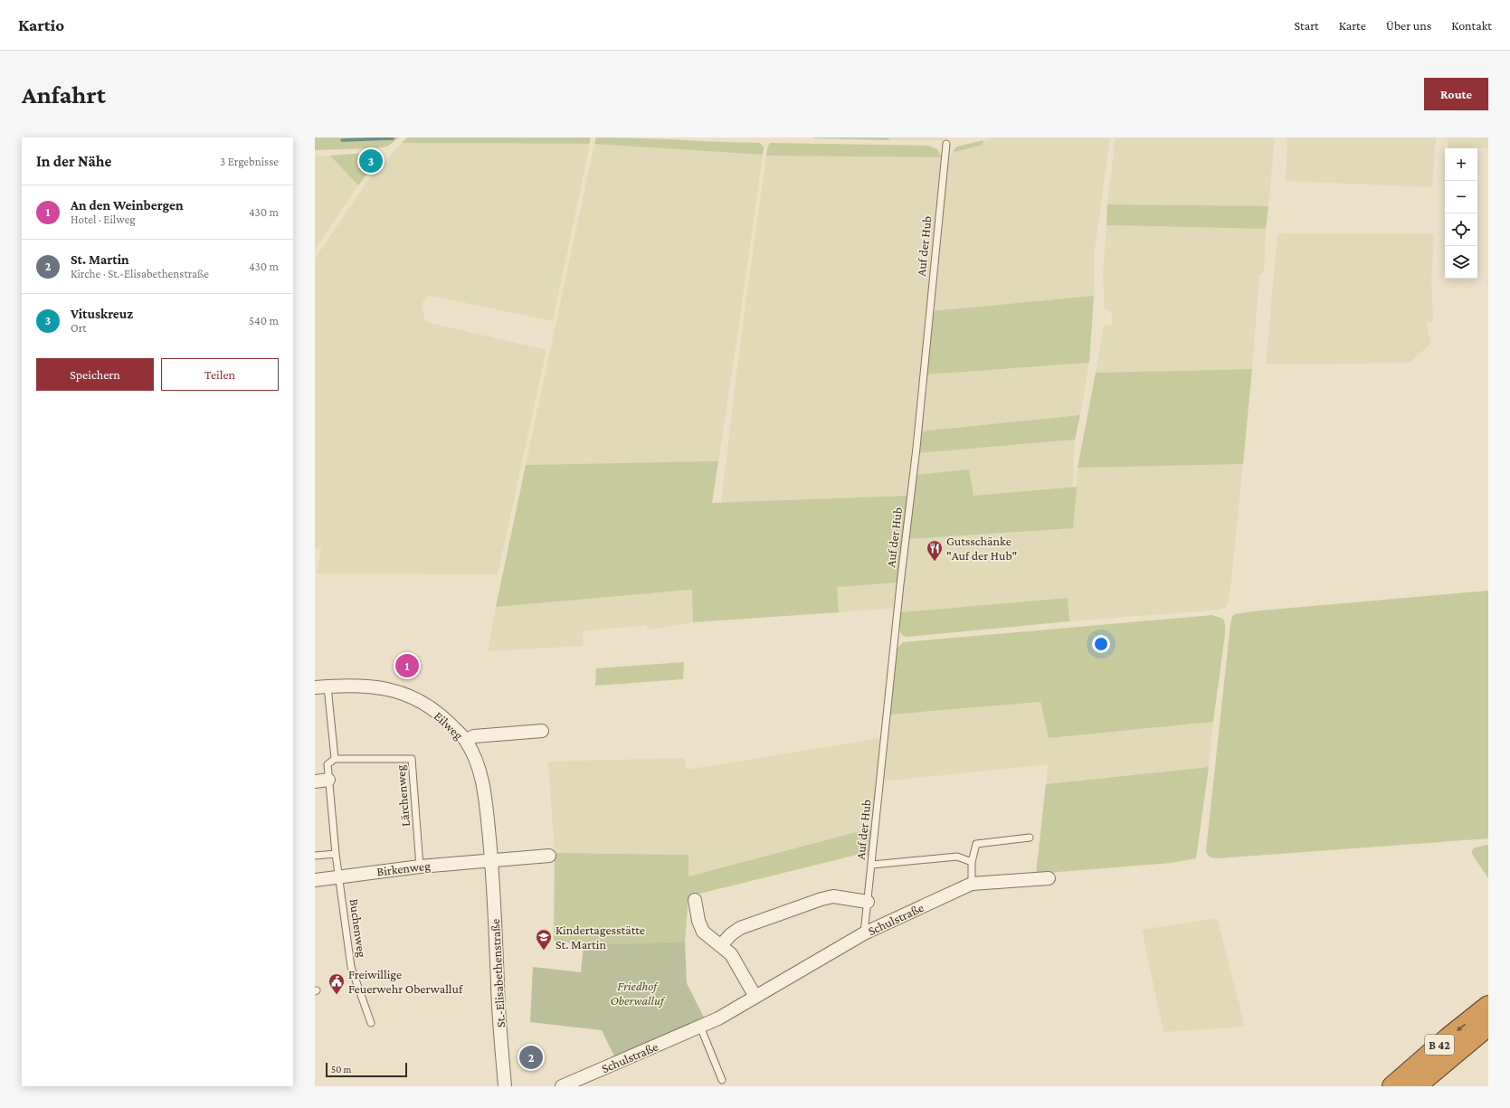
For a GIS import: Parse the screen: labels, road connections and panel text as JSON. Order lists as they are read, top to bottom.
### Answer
{
  "streets": {
    "highway": ["B 42"],
    "street": [
      "Eilweg",
      "Birkenweg",
      "Schulstraße",
      "St.-Elisabethenstraße"
    ],
    "lane": ["Auf der Hub", "Lärchenweg", "Buchenweg"]
  },
  "crossings": [
    ["Auf der Hub", "Schulstraße"],
    ["Eilweg", "Birkenweg"],
    ["Eilweg", "St.-Elisabethenstraße"],
    ["Lärchenweg", "Birkenweg"],
    ["Birkenweg", "Buchenweg"],
    ["Birkenweg", "St.-Elisabethenstraße"]
  ],
  "parks": ["Friedhof Oberwalluf"],
  "places": {
    "restaurant": ["Gutsschänke \"Auf der Hub\""],
    "school or university": ["Kindertagesstätte St. Martin"],
    "public building": ["Freiwillige Feuerwehr Oberwalluf"]
  },
  "scale_bar": "50 m",
  "page": {
    "header": "Kartio",
    "nav": [
      "Start",
      "Karte",
      "Über uns",
      "Kontakt"
    ],
    "buttons": [
      "Route",
      ["Speichern", "Teilen"]
    ],
    "title": "Anfahrt",
    "heading": ["In der Nähe", "3 Ergebnisse"],
    "pins": ["3", "1", "2"],
    "map_buttons": ["+", "−"],
    "list": [
      {
        "mark": "1",
        "name": "An den Weinbergen",
        "note": "Hotel · Eilweg",
        "value": "430 m"
      },
      {
        "mark": "2",
        "name": "St. Martin",
        "note": "Kirche · St.-Elisabethenstraße",
        "value": "430 m"
      },
      {
        "mark": "3",
        "name": "Vituskreuz",
        "note": "Ort",
        "value": "540 m"
      }
    ],
    "scale": "50 m"
  }
}
